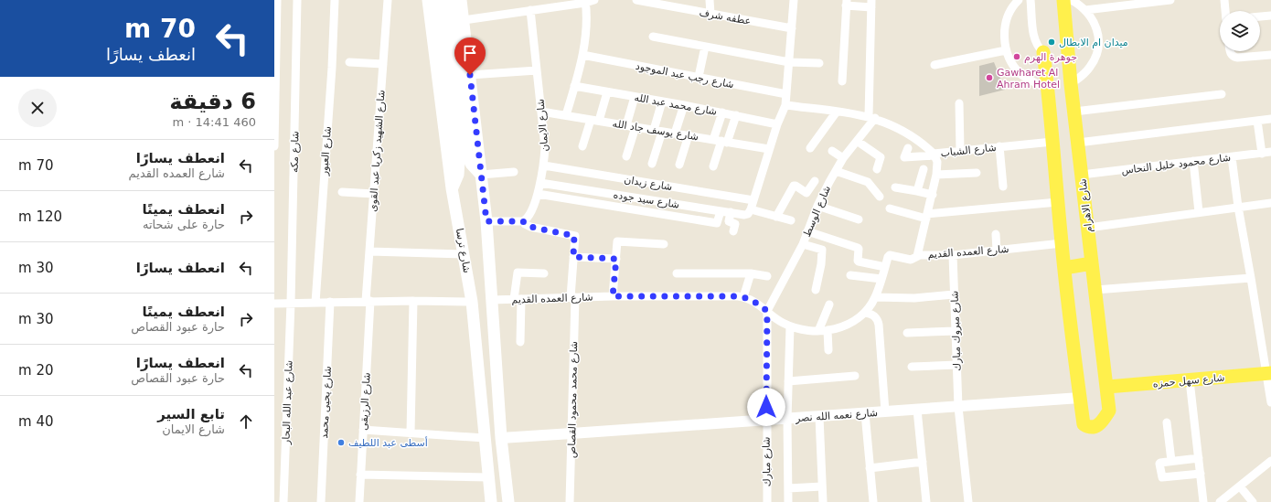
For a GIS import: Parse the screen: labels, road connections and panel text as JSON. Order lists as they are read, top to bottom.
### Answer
{
  "streets": {
    "main road": ["شارع الاهرام", "شارع ترسا", "شارع سهل حمزه"],
    "street": [
      "عطفه شرف",
      "شارع رجب عبد الموجود",
      "شارع محمد عبد الله",
      "شارع الايمان",
      "شارع يوسف جاد الله",
      "شارع الشباب",
      "شارع العبور",
      "شارع الشهيد زكريا عبد القوى",
      "شارع مكه",
      "شارع محمود خليل النحاس",
      "شارع زيدان",
      "شارع سيد جوده",
      "شارع الوسط",
      "شارع العمده القديم",
      "شارع مبروك مبارك",
      "شارع محمد محمود القصاص",
      "شارع الرزيقى",
      "شارع عبد الله البحار",
      "شارع يحيى محمد",
      "شارع نعمه الله نصر",
      "شارع مبارك"
    ]
  },
  "crossings": [
    ["شارع الايمان", "شارع يوسف جاد الله"],
    ["شارع الايمان", "شارع زيدان"],
    ["شارع الايمان", "شارع سيد جوده"],
    ["شارع الايمان", "شارع محمد محمود القصاص"],
    ["شارع الشباب", "شارع الوسط"],
    ["شارع الشهيد زكريا عبد القوى", "شارع الرزيقى"],
    ["شارع مكه", "شارع عبد الله البحار"],
    ["شارع محمود خليل النحاس", "شارع الاهرام"],
    ["شارع الاهرام", "شارع سهل حمزه"],
    ["شارع الاهرام", "شارع نعمه الله نصر"],
    ["شارع الوسط", "شارع العمده القديم"],
    ["شارع الوسط", "شارع مبارك"],
    ["شارع العمده القديم", "شارع مبروك مبارك"],
    ["شارع العمده القديم", "شارع محمد محمود القصاص"],
    ["شارع العمده القديم", "شارع مبارك"],
    ["شارع مبروك مبارك", "شارع نعمه الله نصر"],
    ["شارع محمد محمود القصاص", "شارع نعمه الله نصر"],
    ["شارع نعمه الله نصر", "شارع مبارك"]
  ],
  "places": [
    "ميدان ام الابطال",
    "جوهرة الهرم",
    "Gawharet Al Ahram Hotel",
    "أسطى عبد اللطيف"
  ],
  "page": {
    "turn": ["70 m", "انعطف يسارًا"],
    "heading": ["6 دقيقة", "460 m · 14:41"],
    "list": [
      {
        "name": "انعطف يسارًا",
        "note": "شارع العمده القديم",
        "value": "70 m"
      },
      {
        "name": "انعطف يمينًا",
        "note": "حارة على شحاته",
        "value": "120 m"
      },
      {
        "name": "انعطف يسارًا",
        "value": "30 m"
      },
      {
        "name": "انعطف يمينًا",
        "note": "حارة عبود القصاص",
        "value": "30 m"
      },
      {
        "name": "انعطف يسارًا",
        "note": "حارة عبود القصاص",
        "value": "20 m"
      },
      {
        "name": "تابع السير",
        "note": "شارع الايمان",
        "value": "40 m"
      }
    ]
  }
}
